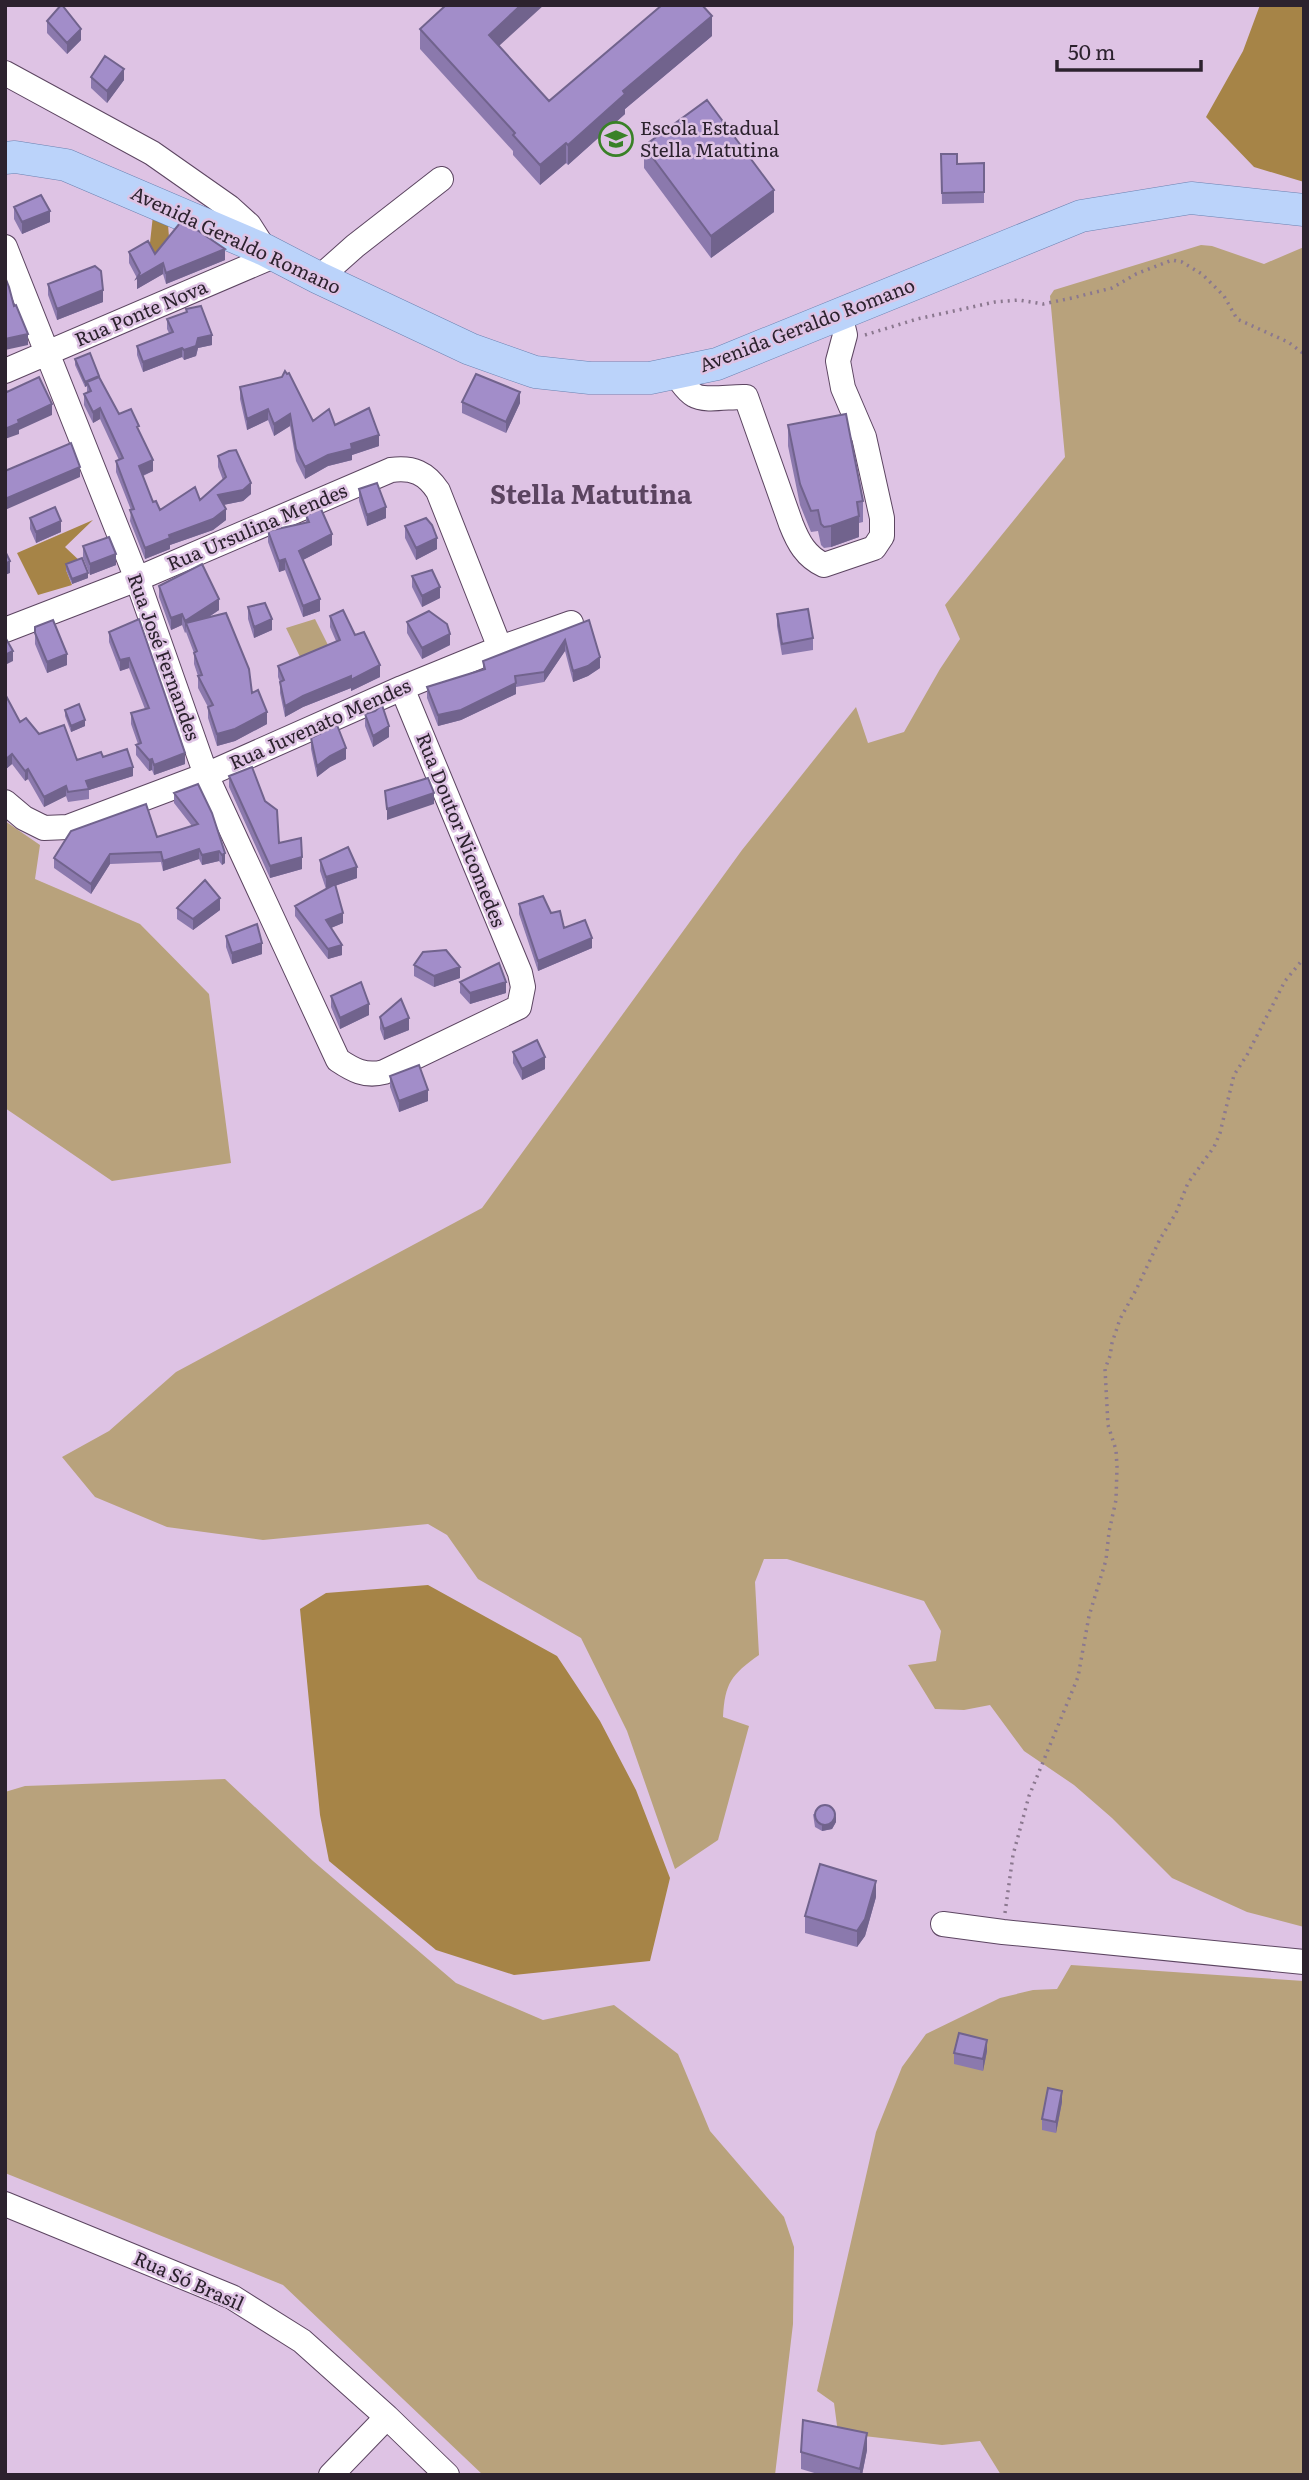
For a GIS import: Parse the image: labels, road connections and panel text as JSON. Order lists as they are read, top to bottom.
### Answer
{
  "streets": {
    "main road": ["Avenida Geraldo Romano"],
    "street": [
      "Rua Ponte Nova",
      "Rua Ursulina Mendes",
      "Rua José Fernandes",
      "Rua Juvenato Mendes",
      "Rua Doutor Nicomedes",
      "Rua Só Brasil"
    ]
  },
  "crossings": [
    ["Avenida Geraldo Romano", "Rua Ponte Nova"],
    ["Rua Ponte Nova", "Rua José Fernandes"],
    ["Rua Ursulina Mendes", "Rua José Fernandes"],
    ["Rua Ursulina Mendes", "Rua Juvenato Mendes"],
    ["Rua José Fernandes", "Rua Juvenato Mendes"],
    ["Rua José Fernandes", "Rua Doutor Nicomedes"],
    ["Rua Juvenato Mendes", "Rua Doutor Nicomedes"]
  ],
  "districts": ["Stella Matutina"],
  "places": {
    "school or university": ["Escola Estadual Stella Matutina"]
  },
  "scale_bar": "50 m"
}
